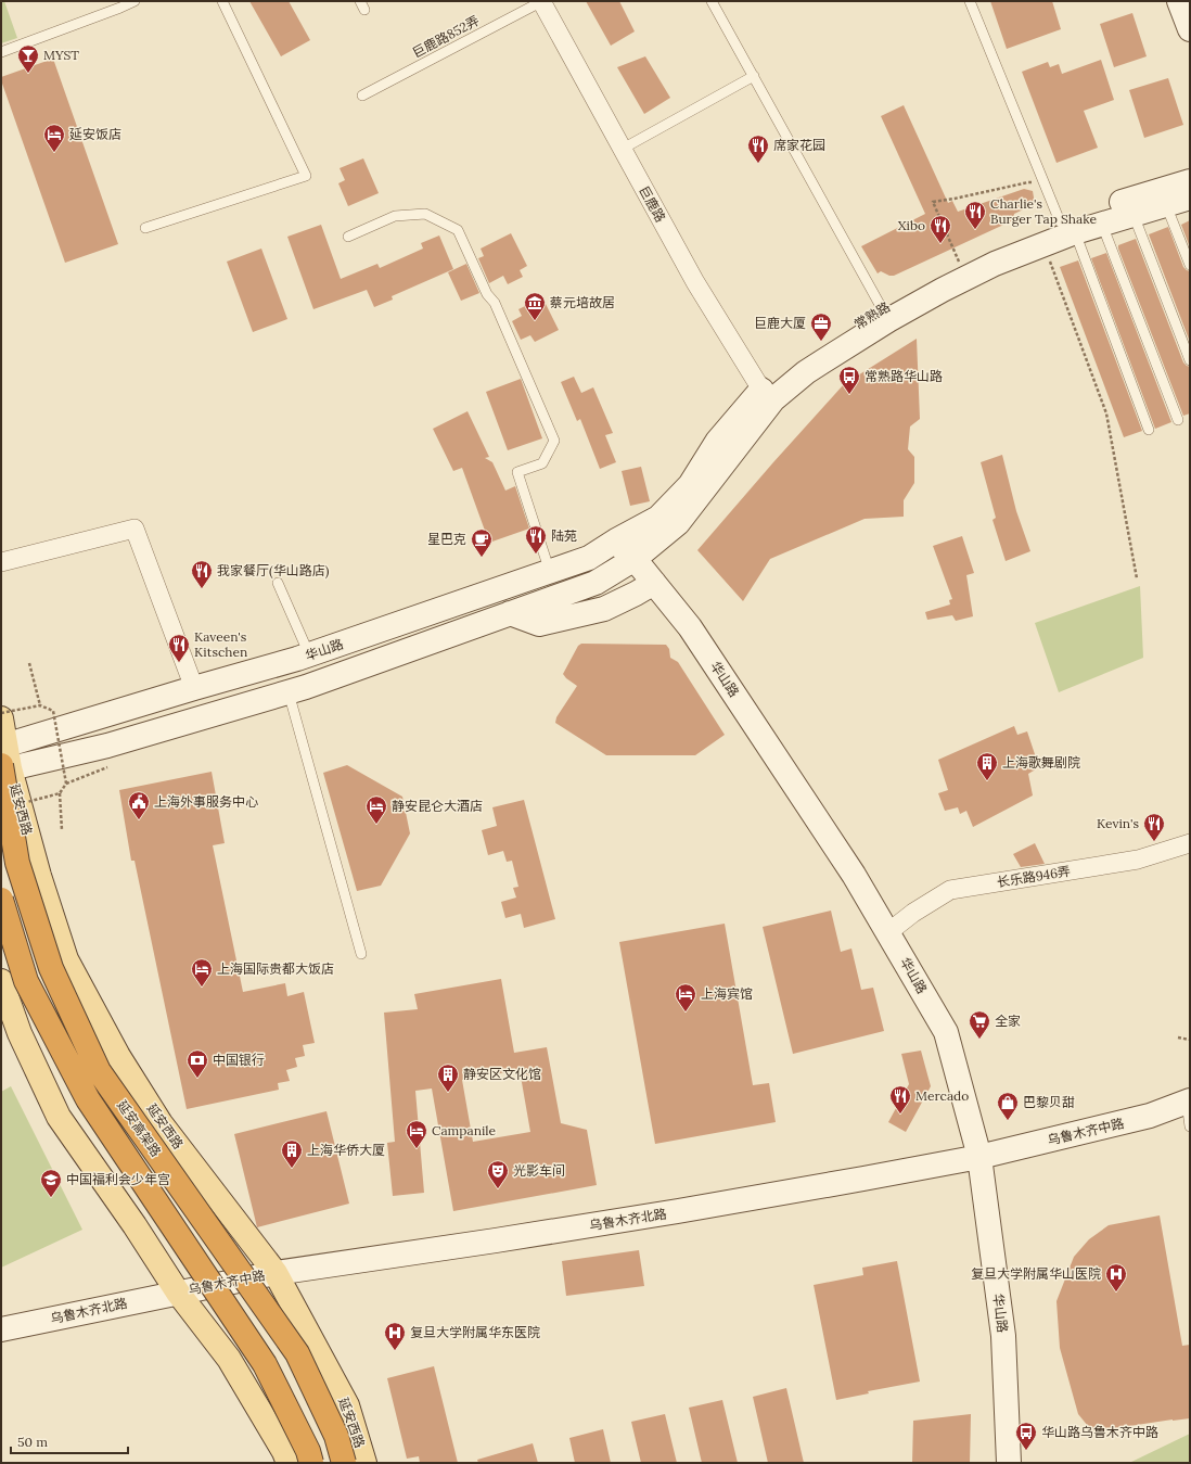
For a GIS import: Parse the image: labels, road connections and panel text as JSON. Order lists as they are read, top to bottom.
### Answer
{
  "streets": {
    "highway": ["延安高架路"],
    "main road": [
      "常熟路",
      "华山路",
      "延安西路",
      "乌鲁木齐中路",
      "乌鲁木齐北路"
    ],
    "street": ["巨鹿路", "长乐路946弄"],
    "lane": ["巨鹿路852弄"]
  },
  "crossings": [
    ["巨鹿路852弄", "巨鹿路"],
    ["巨鹿路", "常熟路"],
    ["常熟路", "华山路"],
    ["华山路", "延安西路"],
    ["华山路", "长乐路946弄"],
    ["华山路", "延安高架路"],
    ["华山路", "乌鲁木齐中路"],
    ["华山路", "乌鲁木齐北路"],
    ["延安西路", "延安高架路"],
    ["延安西路", "乌鲁木齐中路"],
    ["延安西路", "乌鲁木齐北路"],
    ["乌鲁木齐中路", "乌鲁木齐北路"]
  ],
  "places": {
    "bar": ["MYST"],
    "hotel": [
      "延安饭店",
      "静安昆仑大酒店",
      "上海国际贵都大饭店",
      "上海宾馆",
      "Campanile"
    ],
    "restaurant": [
      "席家花园",
      "Charlie's Burger Tap Shake",
      "Xibo",
      "陆苑",
      "我家餐厅(华山路店)",
      "Kaveen's Kitschen",
      "Kevin's",
      "Mercado"
    ],
    "museum": ["蔡元培故居"],
    "office": ["巨鹿大厦"],
    "bus stop": ["常熟路华山路", "华山路乌鲁木齐中路"],
    "cafe": ["星巴克"],
    "building": ["上海歌舞剧院", "静安区文化馆", "上海华侨大厦"],
    "public building": ["上海外事服务中心"],
    "supermarket": ["全家"],
    "bank": ["中国银行"],
    "shop": ["巴黎贝甜"],
    "theatre": ["光影车间"],
    "school or university": ["中国福利会少年宫"],
    "hospital": ["复旦大学附属华山医院", "复旦大学附属华东医院"]
  },
  "scale_bar": "50 m"
}
